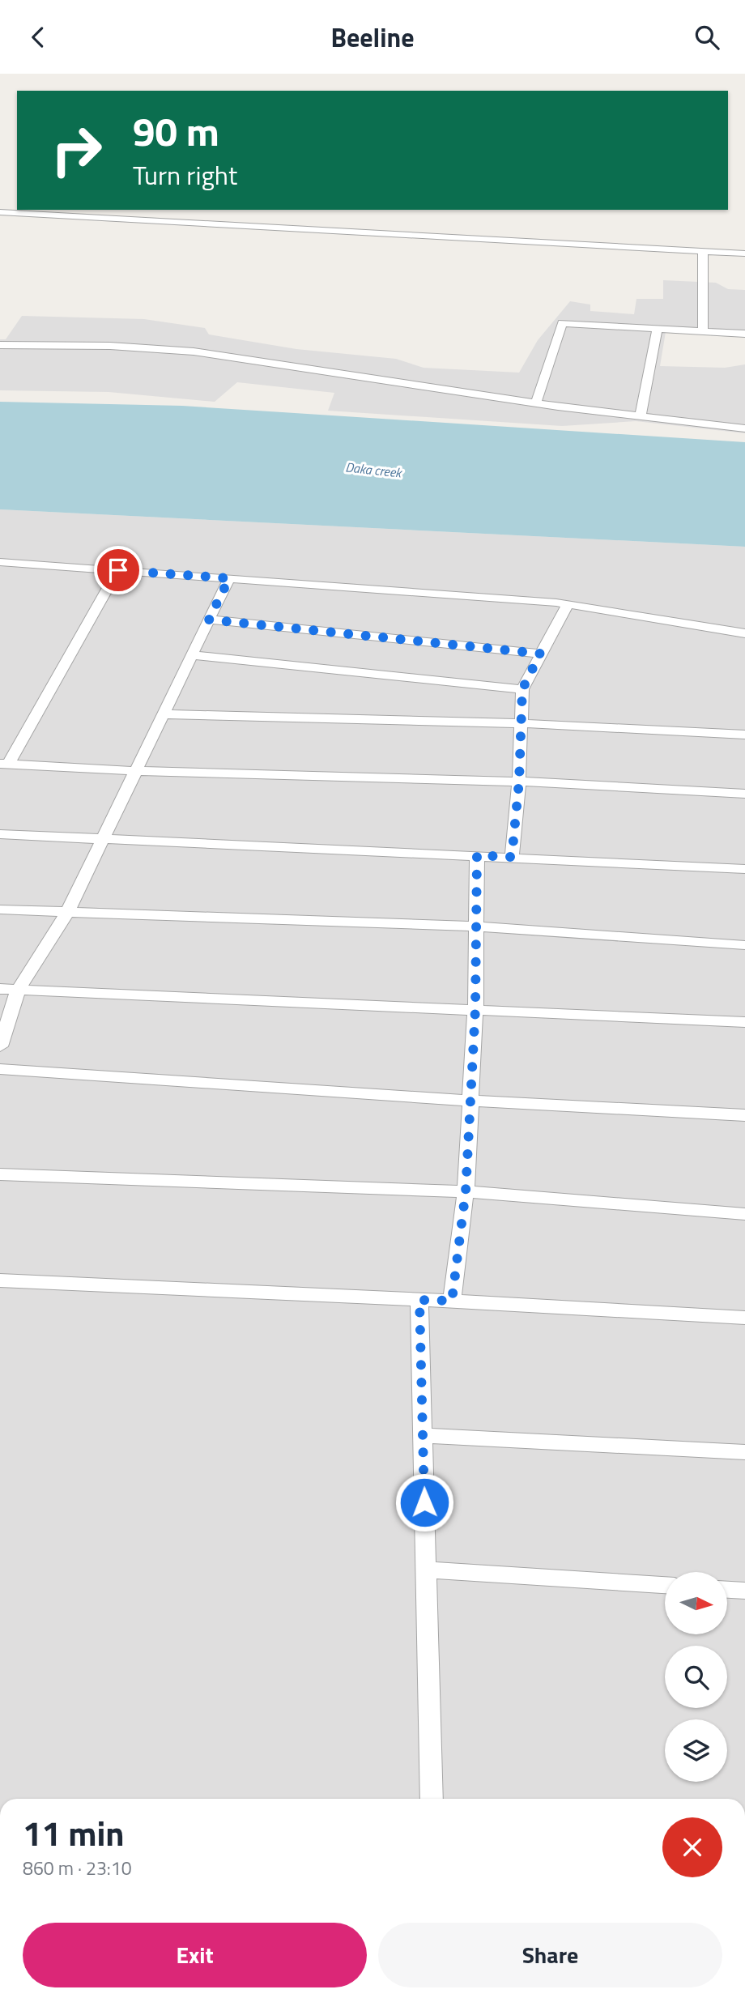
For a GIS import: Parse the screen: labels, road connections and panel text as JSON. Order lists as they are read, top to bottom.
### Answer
{
  "water": ["Daka creek"],
  "north": "right",
  "page": {
    "header": "Beeline",
    "turn": ["90 m", "Turn right"],
    "heading": ["11 min", "860 m · 23:10"],
    "buttons": ["Exit", "Share"]
  }
}
